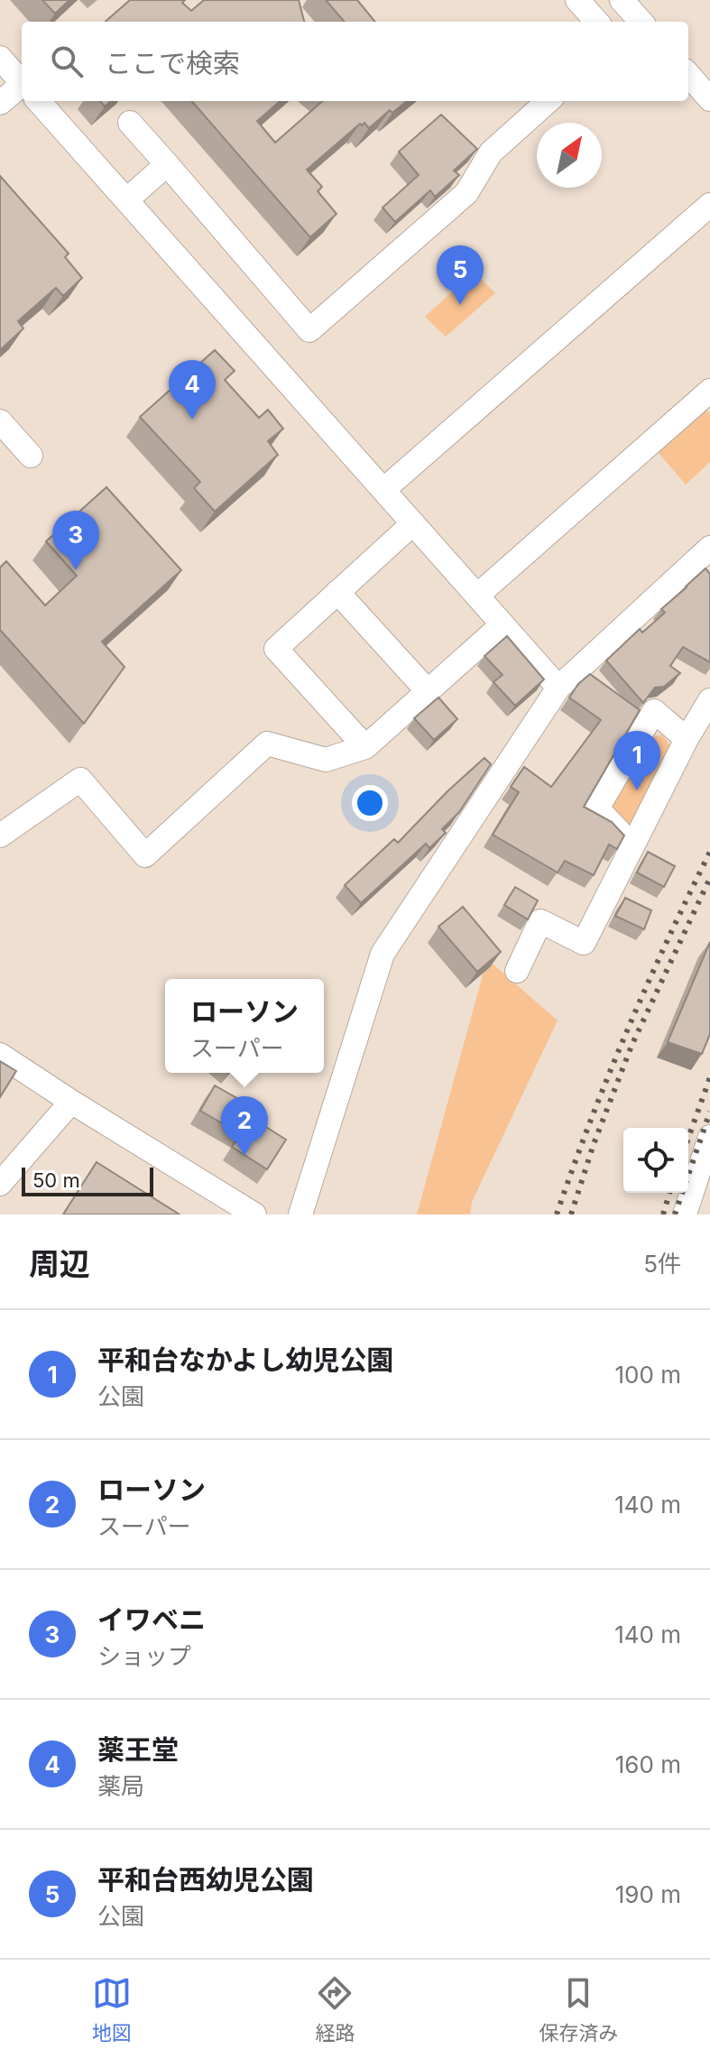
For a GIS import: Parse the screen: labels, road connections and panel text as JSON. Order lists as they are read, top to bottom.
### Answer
{
  "scale_bar": "50 m",
  "north": "top right",
  "page": {
    "search": "ここで検索",
    "pins": [
      "5",
      "4",
      "3",
      "1",
      "2"
    ],
    "popup": ["ローソン", "スーパー"],
    "scale": "50 m",
    "heading": ["周辺", "5件"],
    "list": [
      {
        "mark": "1",
        "name": "平和台なかよし幼児公園",
        "note": "公園",
        "value": "100 m"
      },
      {
        "mark": "2",
        "name": "ローソン",
        "note": "スーパー",
        "value": "140 m"
      },
      {
        "mark": "3",
        "name": "イワベニ",
        "note": "ショップ",
        "value": "140 m"
      },
      {
        "mark": "4",
        "name": "薬王堂",
        "note": "薬局",
        "value": "160 m"
      },
      {
        "mark": "5",
        "name": "平和台西幼児公園",
        "note": "公園",
        "value": "190 m"
      }
    ],
    "nav": ["地図", "経路", "保存済み"]
  }
}
